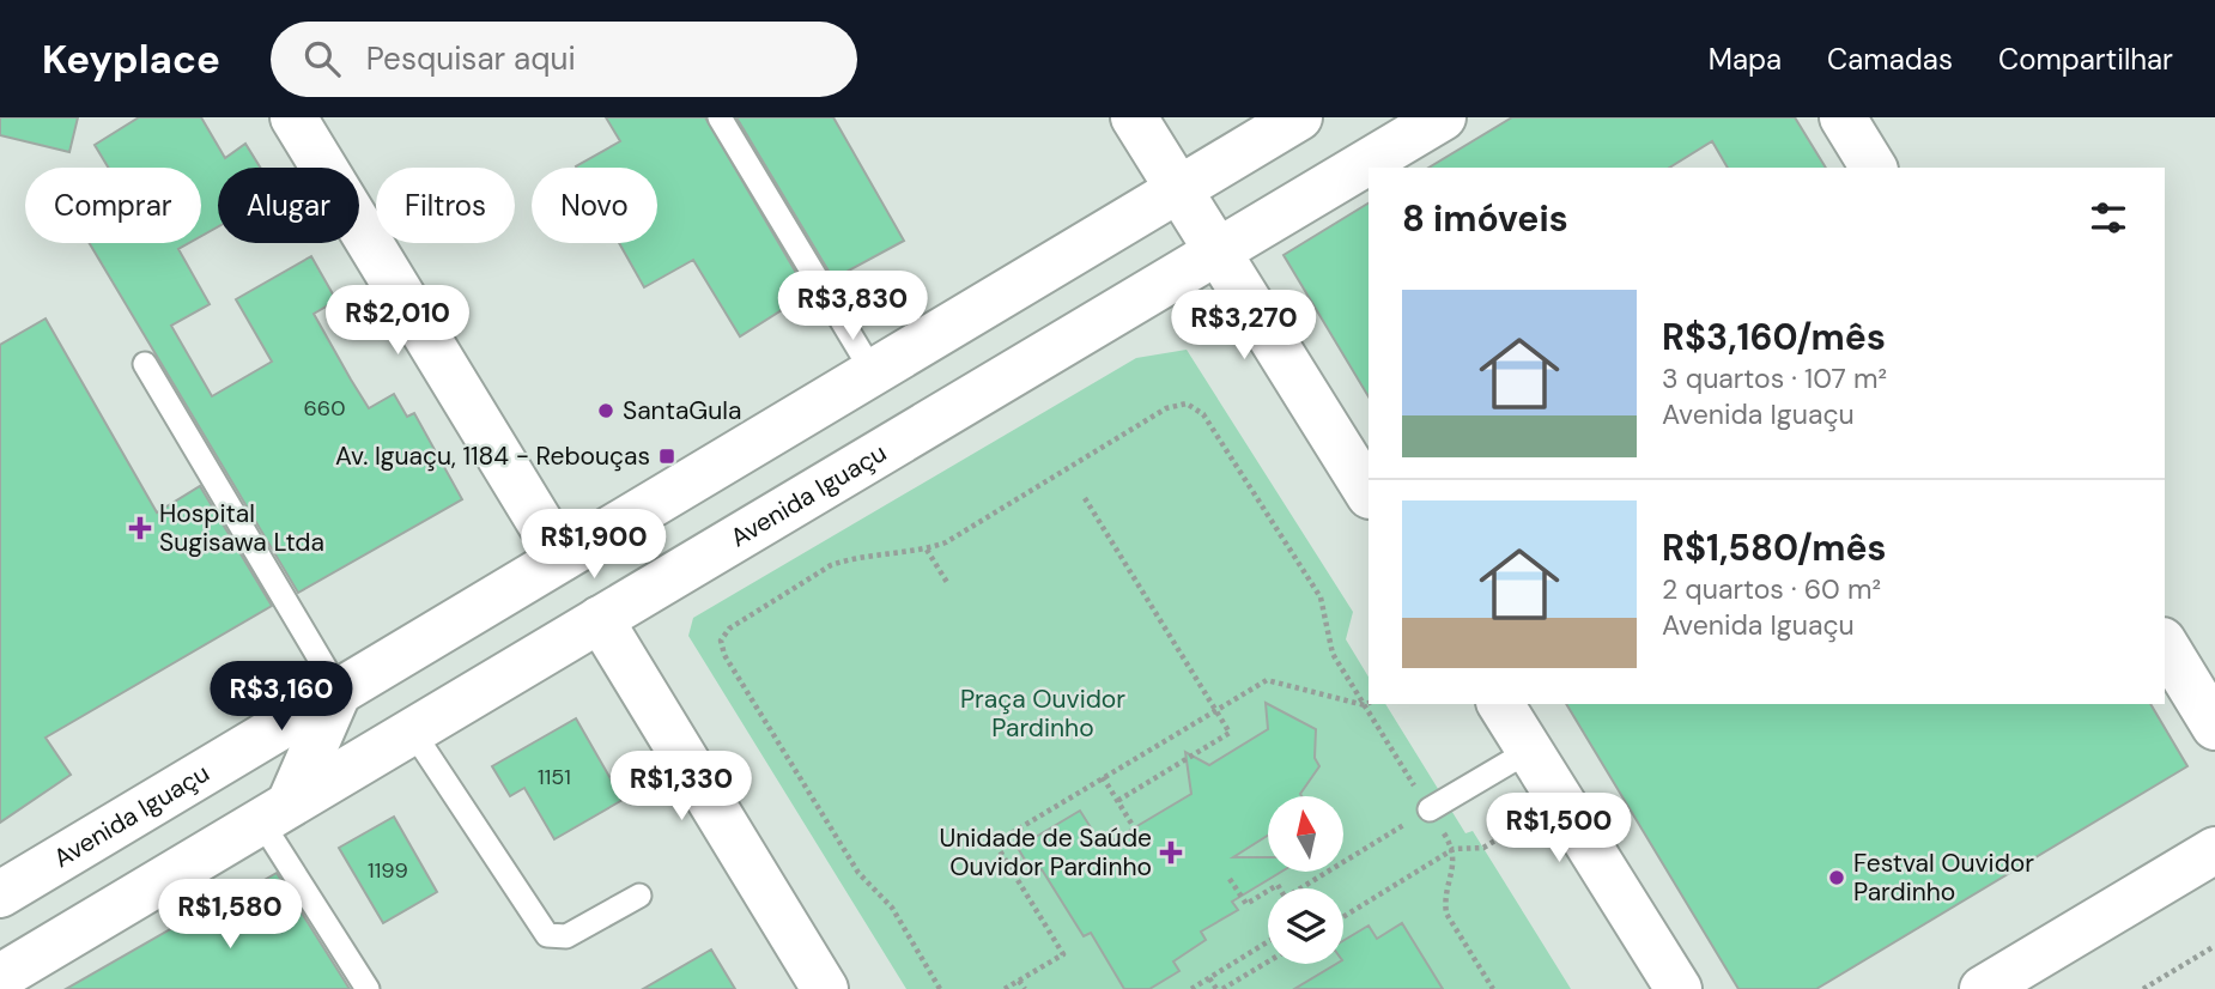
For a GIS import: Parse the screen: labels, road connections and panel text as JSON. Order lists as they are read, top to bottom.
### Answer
{
  "streets": {
    "main road": ["Avenida Iguaçu"]
  },
  "parks": ["Praça Ouvidor Pardinho"],
  "places": {
    "other": ["SantaGula", "Festval Ouvidor Pardinho"],
    "transit": ["Av. Iguaçu, 1184 - Rebouças"],
    "health": ["Hospital Sugisawa Ltda", "Unidade de Saúde Ouvidor Pardinho"]
  },
  "house_numbers": ["660", "1151", "1199"],
  "north": "top",
  "page": {
    "header": "Keyplace",
    "search": "Pesquisar aqui",
    "nav": ["Mapa", "Camadas", "Compartilhar"],
    "chip": [
      "Comprar",
      "Alugar",
      "Filtros",
      "Novo"
    ],
    "heading": "8 imóveis",
    "list": [
      {
        "name": "R$3,160/mês",
        "note": "3 quartos · 107 m² · Avenida Iguaçu"
      },
      {
        "name": "R$1,580/mês",
        "note": "2 quartos · 60 m² · Avenida Iguaçu"
      }
    ],
    "price": [
      "R$3,830",
      "R$2,010",
      "R$3,270",
      "R$1,900",
      "R$3,160",
      "R$1,330",
      "R$1,500",
      "R$1,580"
    ]
  }
}
